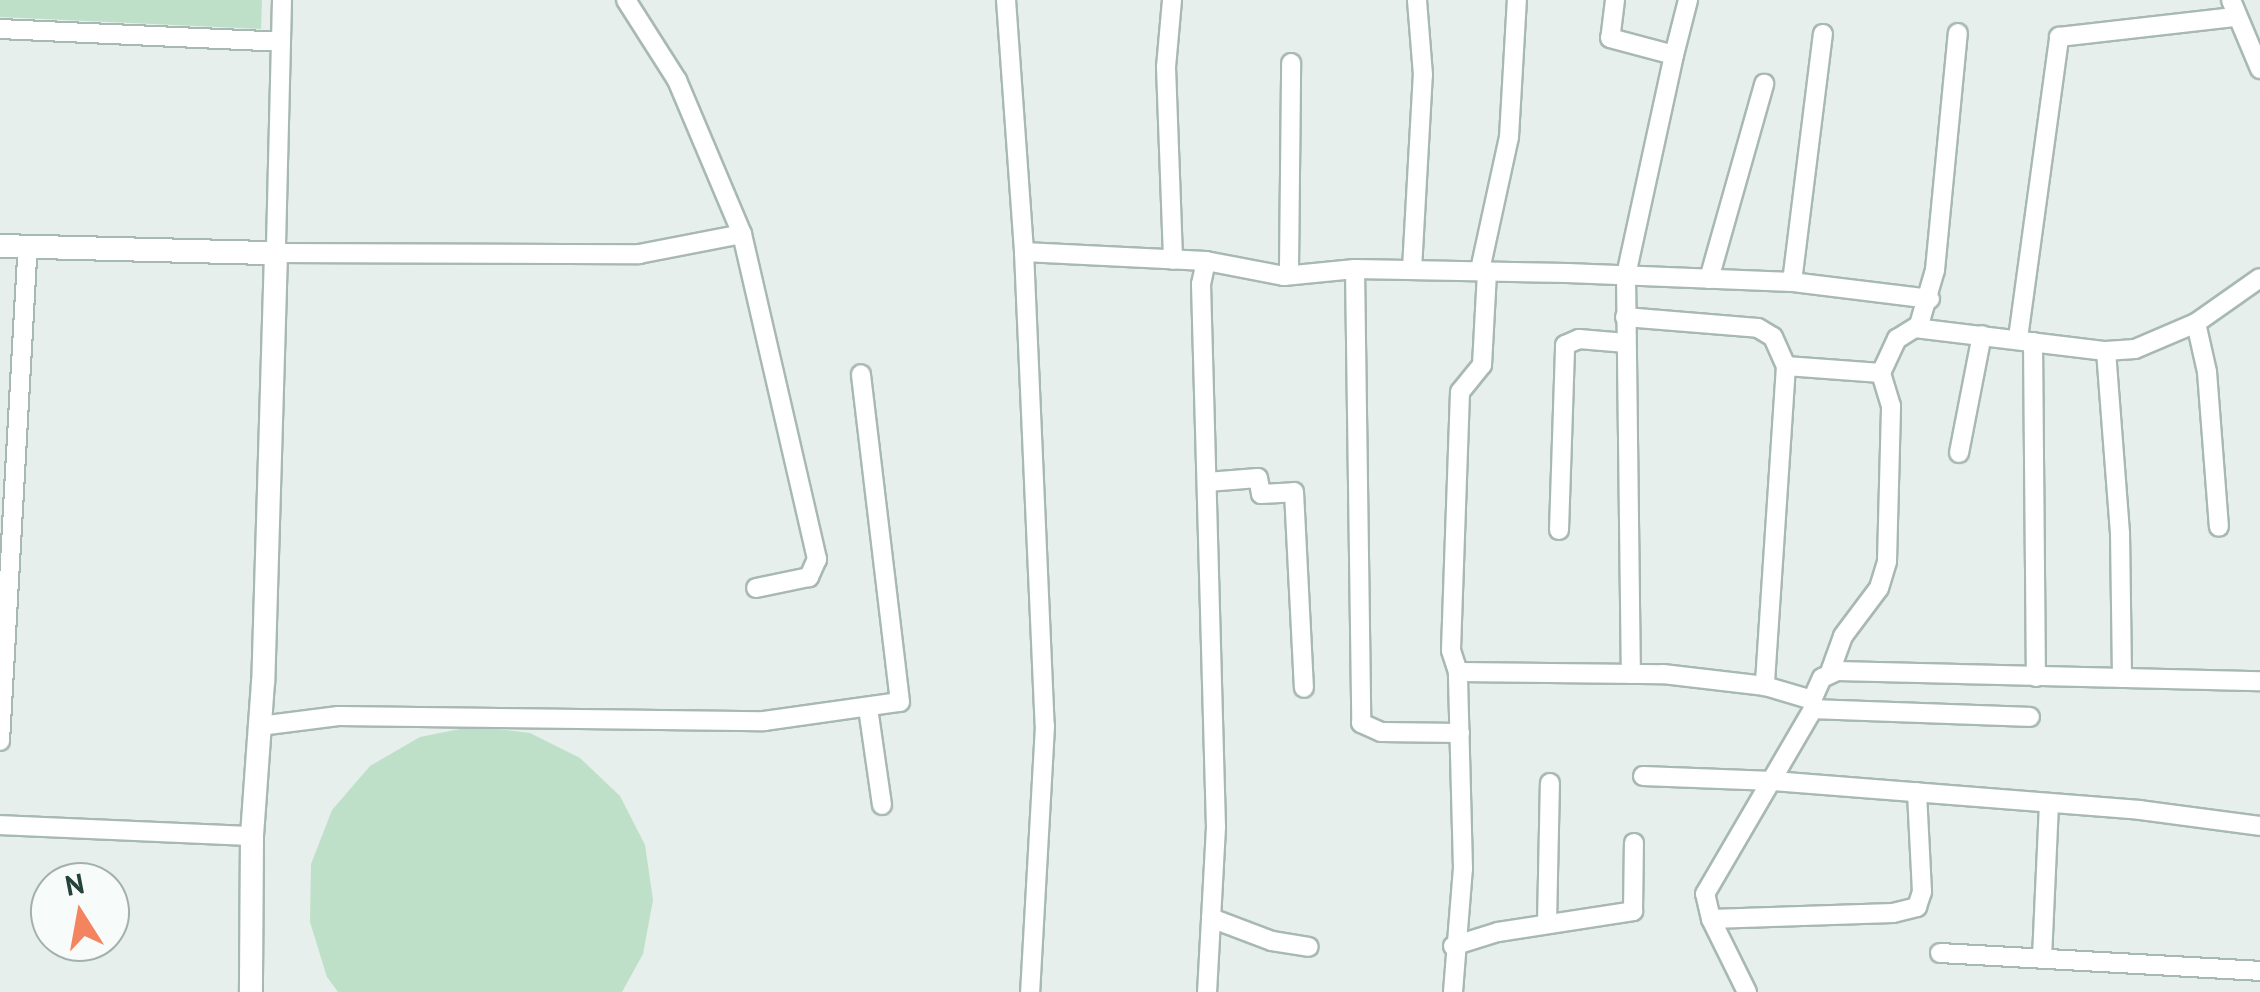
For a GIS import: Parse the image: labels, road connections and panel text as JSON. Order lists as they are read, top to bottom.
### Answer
{
  "north": "top"
}
